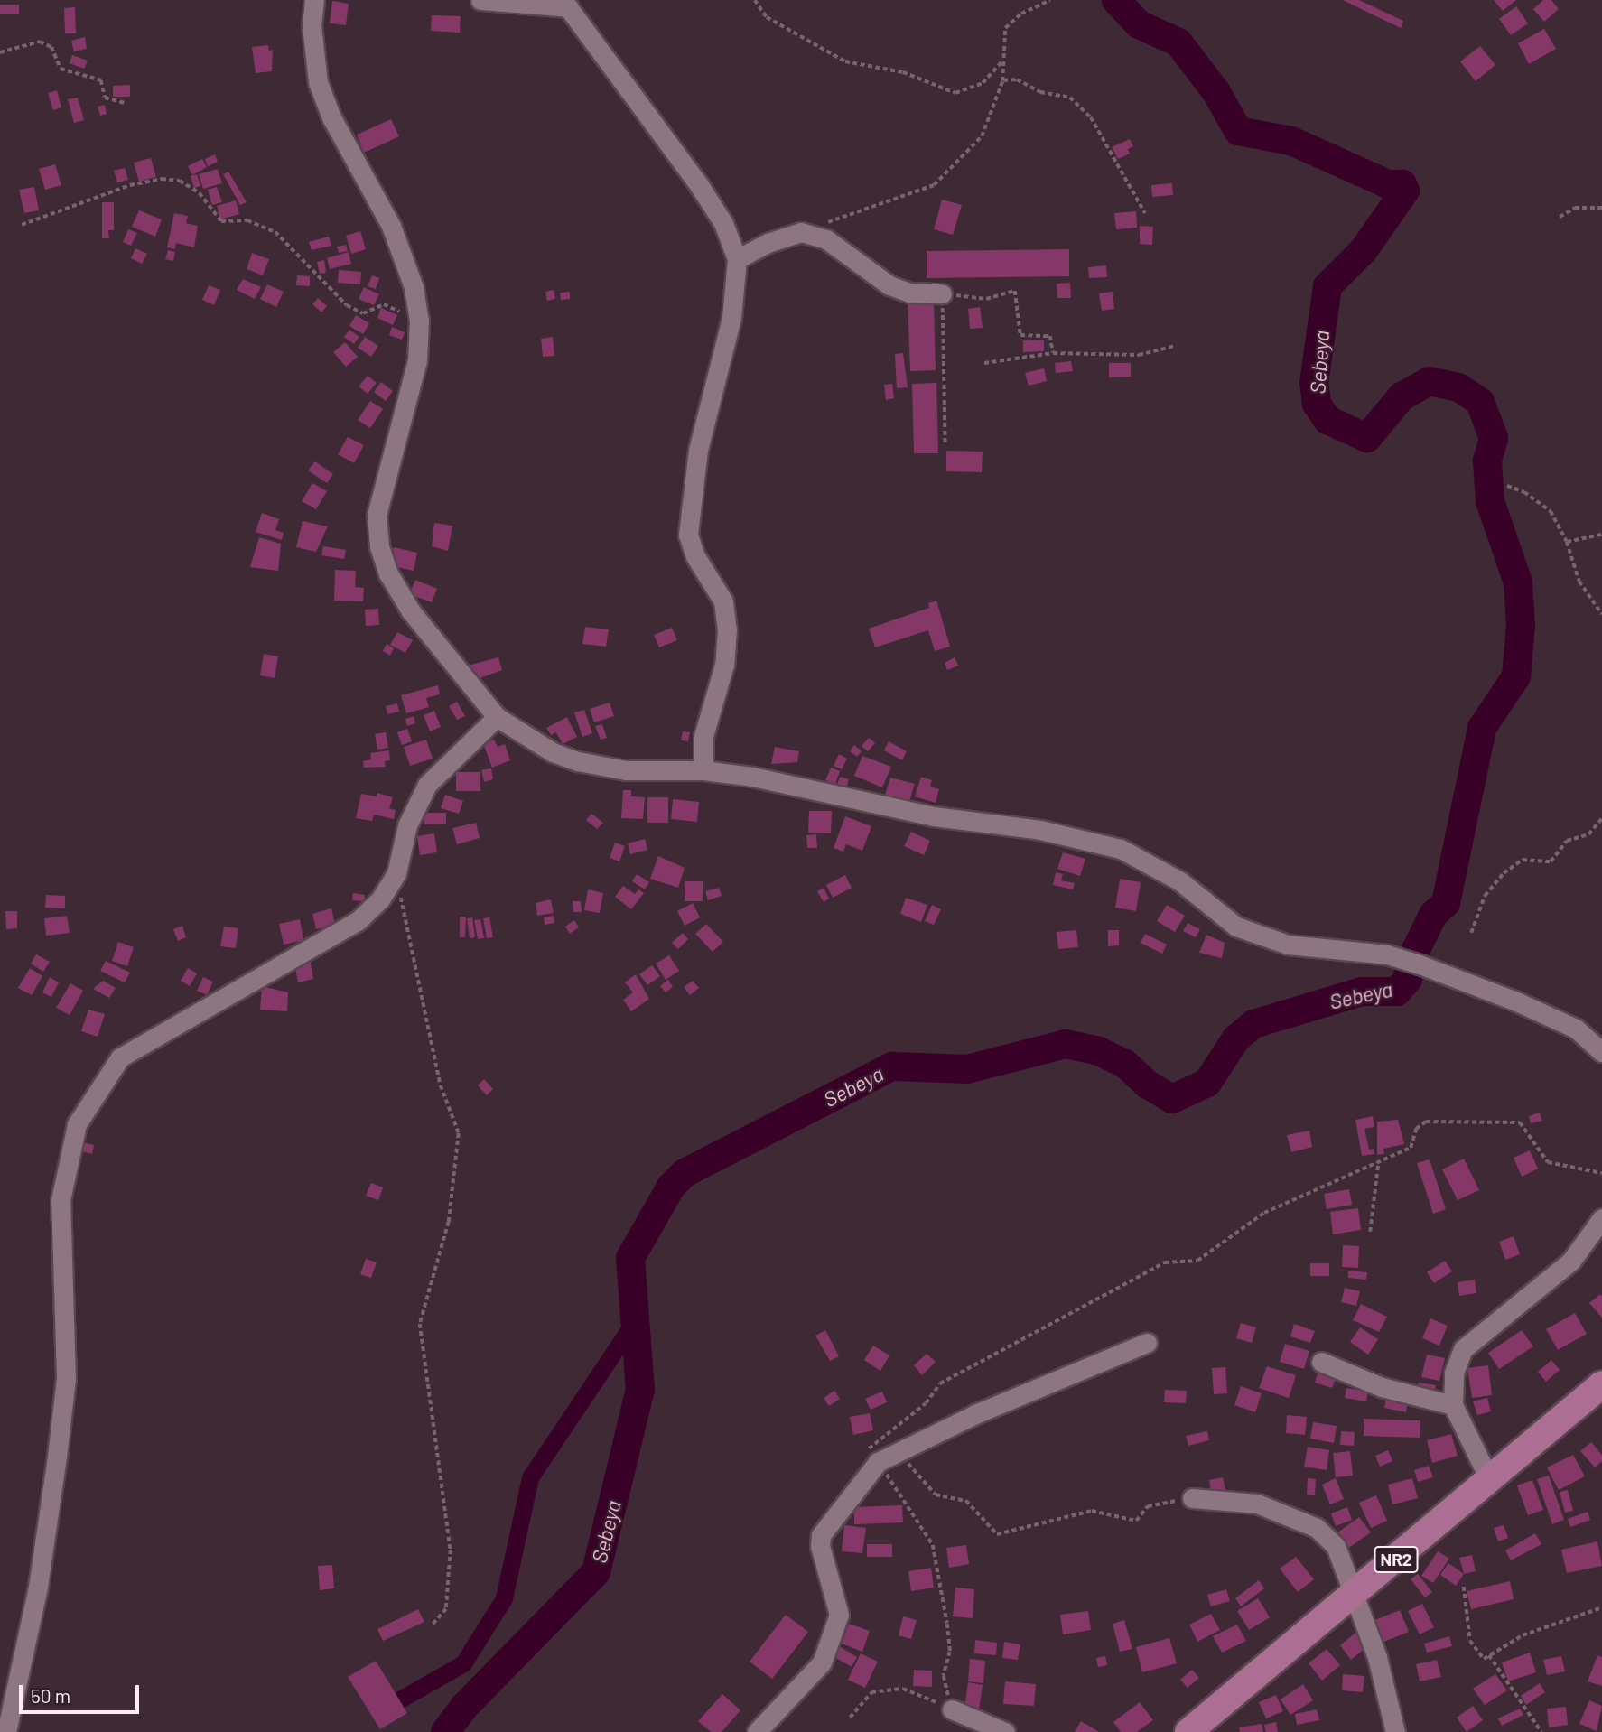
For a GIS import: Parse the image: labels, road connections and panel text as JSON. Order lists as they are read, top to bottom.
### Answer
{
  "streets": {
    "highway": ["NR2"]
  },
  "water": ["Sebeya"],
  "scale_bar": "50 m"
}
